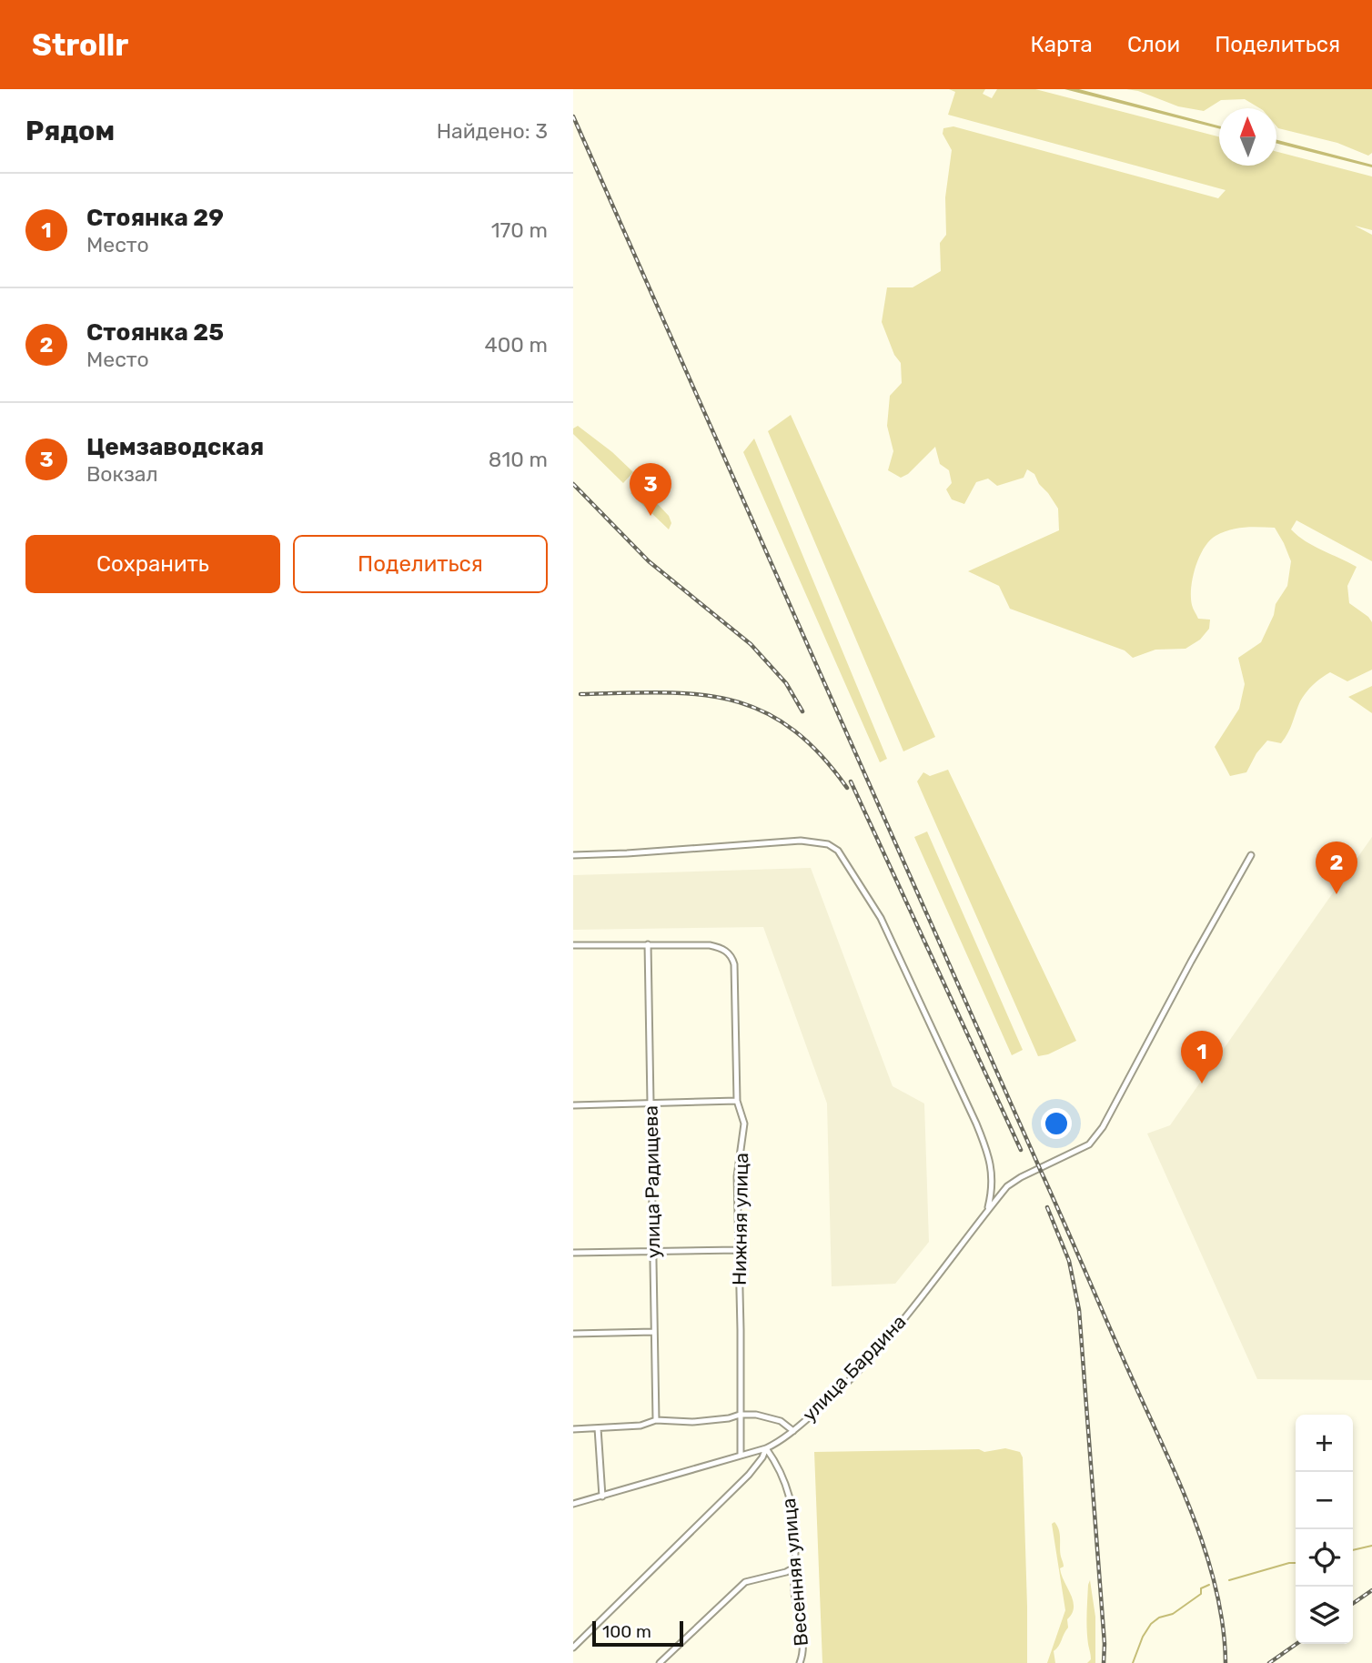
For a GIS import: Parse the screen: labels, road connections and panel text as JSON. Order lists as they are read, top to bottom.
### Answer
{
  "streets": {
    "street": [
      "улица Радищева",
      "Нижняя улица",
      "улица Бардина",
      "Весенняя улица"
    ]
  },
  "crossings": [
    ["улица Радищева", "Нижняя улица"],
    ["улица Бардина", "Весенняя улица"]
  ],
  "scale_bar": "100 m",
  "north": "top",
  "page": {
    "header": "Strollr",
    "nav": ["Карта", "Слои", "Поделиться"],
    "heading": ["Рядом", "Найдено: 3"],
    "list": [
      {
        "mark": "1",
        "name": "Стоянка 29",
        "note": "Место",
        "value": "170 m"
      },
      {
        "mark": "2",
        "name": "Стоянка 25",
        "note": "Место",
        "value": "400 m"
      },
      {
        "mark": "3",
        "name": "Цемзаводская",
        "note": "Вокзал",
        "value": "810 m"
      }
    ],
    "pins": ["3", "2", "1"],
    "buttons": ["Сохранить", "Поделиться"],
    "map_buttons": ["+", "−"],
    "scale": "100 m"
  }
}
